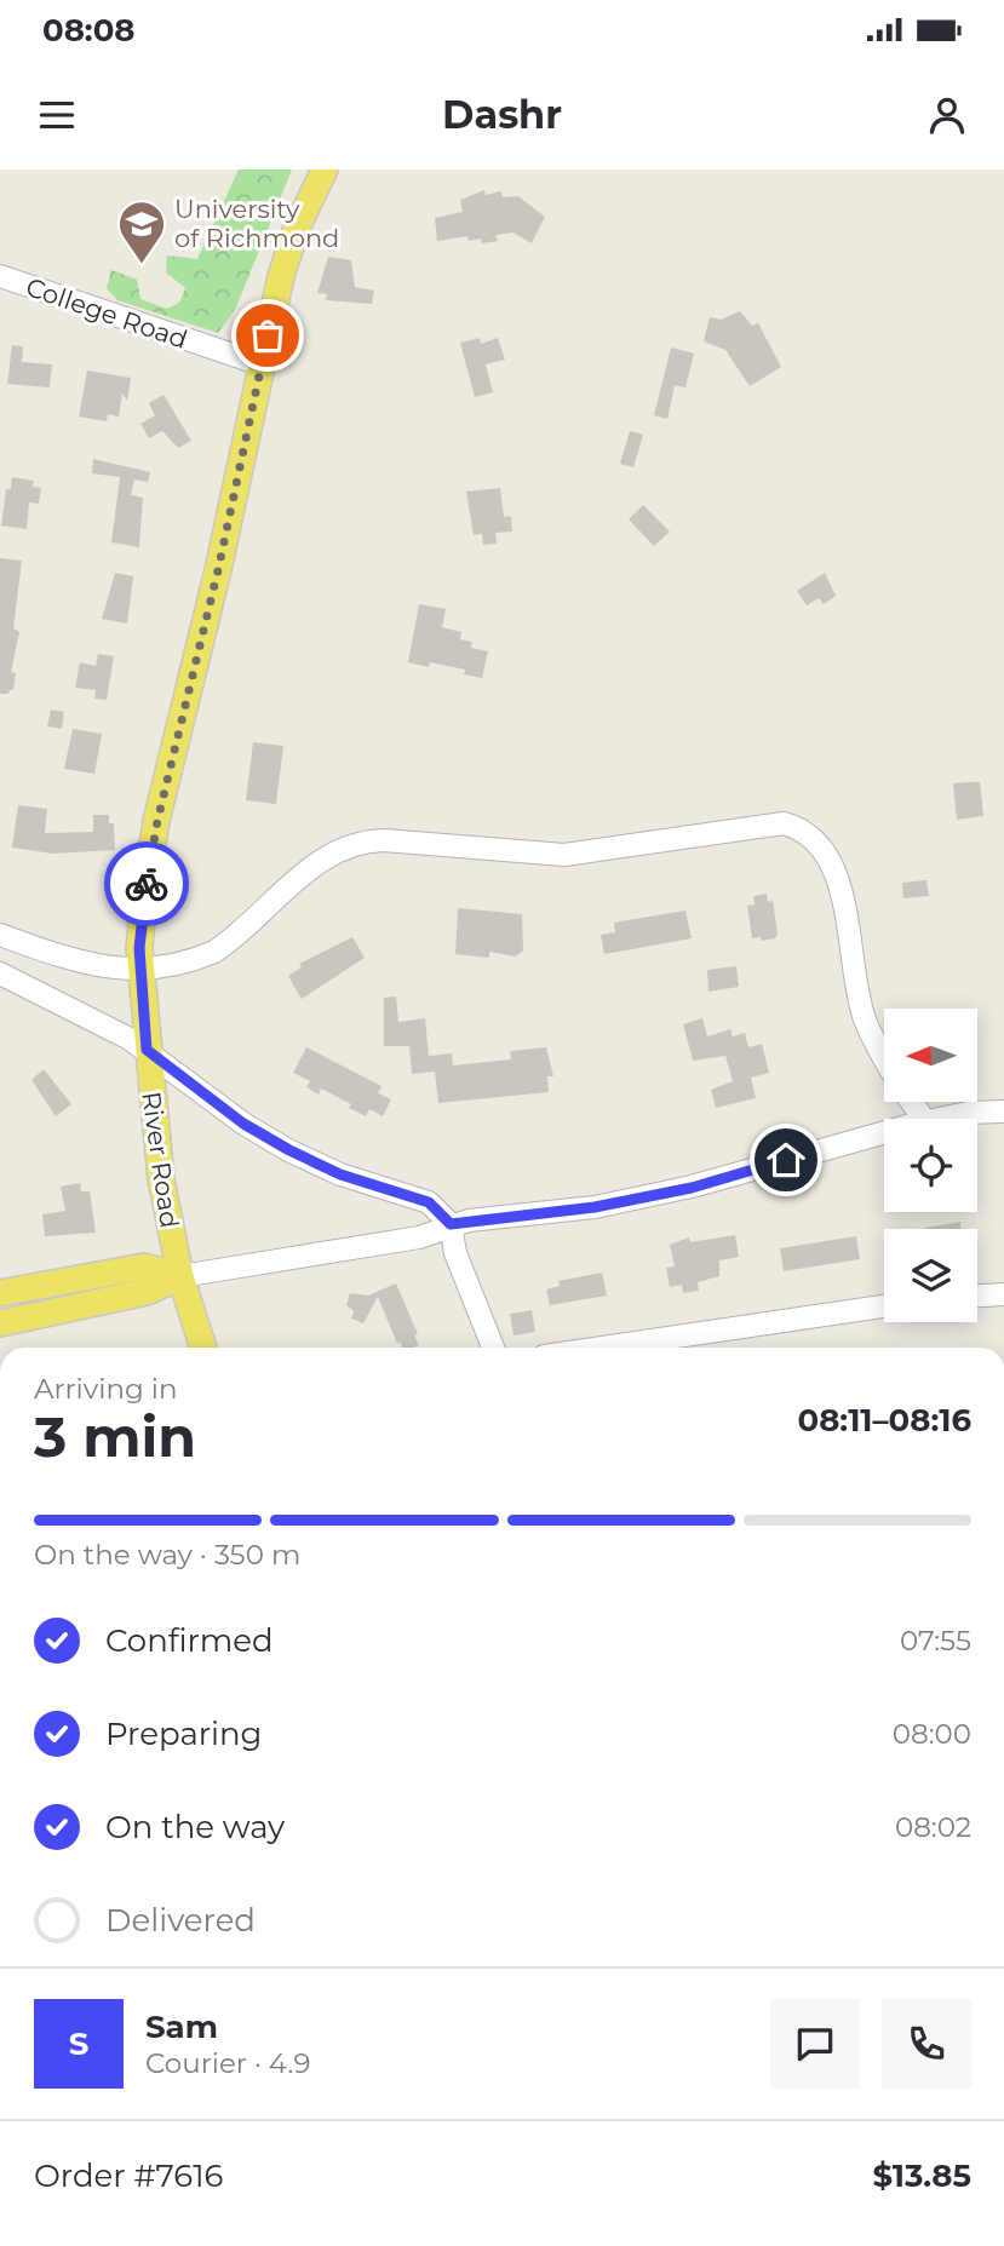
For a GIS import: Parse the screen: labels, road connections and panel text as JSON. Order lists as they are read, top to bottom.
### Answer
{
  "streets": {
    "main road": ["River Road"],
    "street": ["College Road"]
  },
  "crossings": [
    ["College Road", "River Road"]
  ],
  "places": {
    "school or university": ["University of Richmond"]
  },
  "north": "left",
  "page": {
    "status": "08:08",
    "header": "Dashr",
    "heading": ["3 min", "Arriving in", "08:11–08:16"],
    "panel": [
      "Sam",
      "Courier · 4.9",
      "Order #7616",
      "$13.85"
    ],
    "bar": "On the way · 350 m",
    "list": [
      ["Confirmed", "07:55"],
      ["Preparing", "08:00"],
      ["On the way", "08:02"],
      "Delivered"
    ],
    "round": "S"
  }
}
